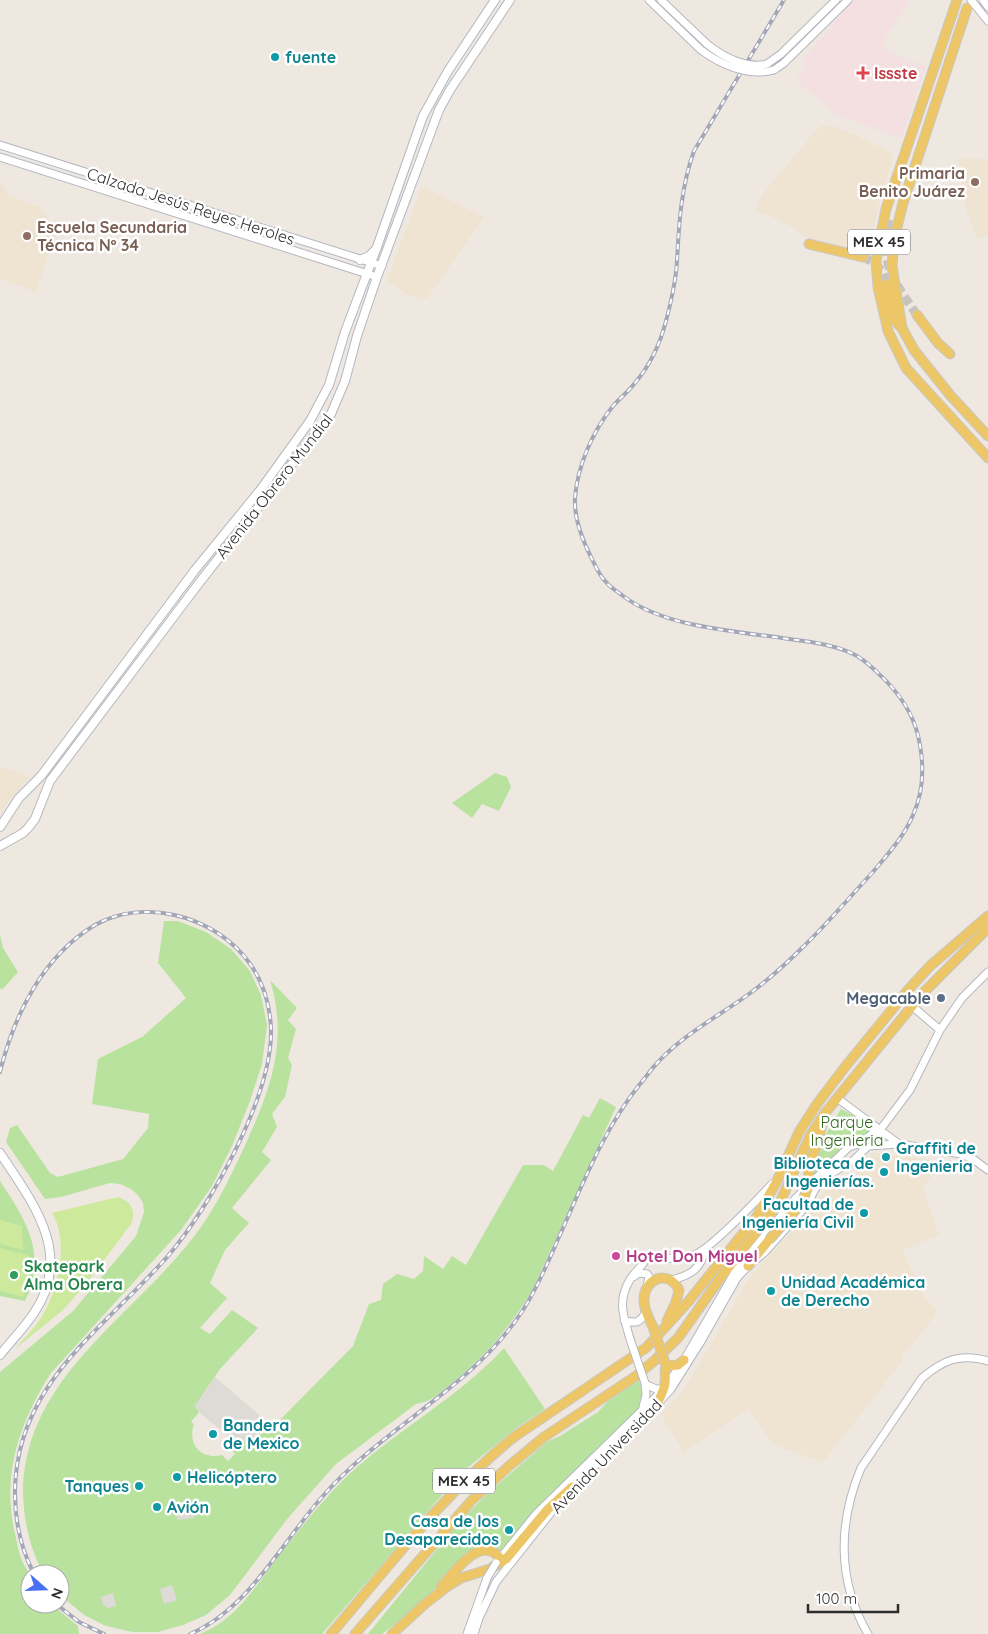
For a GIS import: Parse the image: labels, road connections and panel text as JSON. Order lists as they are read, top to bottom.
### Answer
{
  "streets": {
    "main road": ["MEX 45", "Avenida Obrero Mundial"],
    "street": ["Calzada Jesús Reyes Heroles", "Avenida Universidad"]
  },
  "crossings": [
    ["Calzada Jesús Reyes Heroles", "Avenida Obrero Mundial"]
  ],
  "parks": ["Parque Ingenieria"],
  "places": {
    "other": [
      "fuente",
      "Primaria Benito Juárez",
      "Escuela Secundaria Técnica Nº 34",
      "Megacable",
      "Graffiti de Ingenieria",
      "Biblioteca de Ingenierías.",
      "Facultad de Ingeniería Civil",
      "Hotel Don Miguel",
      "Skatepark Alma Obrera",
      "Unidad Académica de Derecho",
      "Bandera de Mexico",
      "Helicóptero",
      "Tanques",
      "Avión",
      "Casa de los Desaparecidos"
    ],
    "health": ["Issste"]
  },
  "scale_bar": "100 m",
  "north": "right"
}
